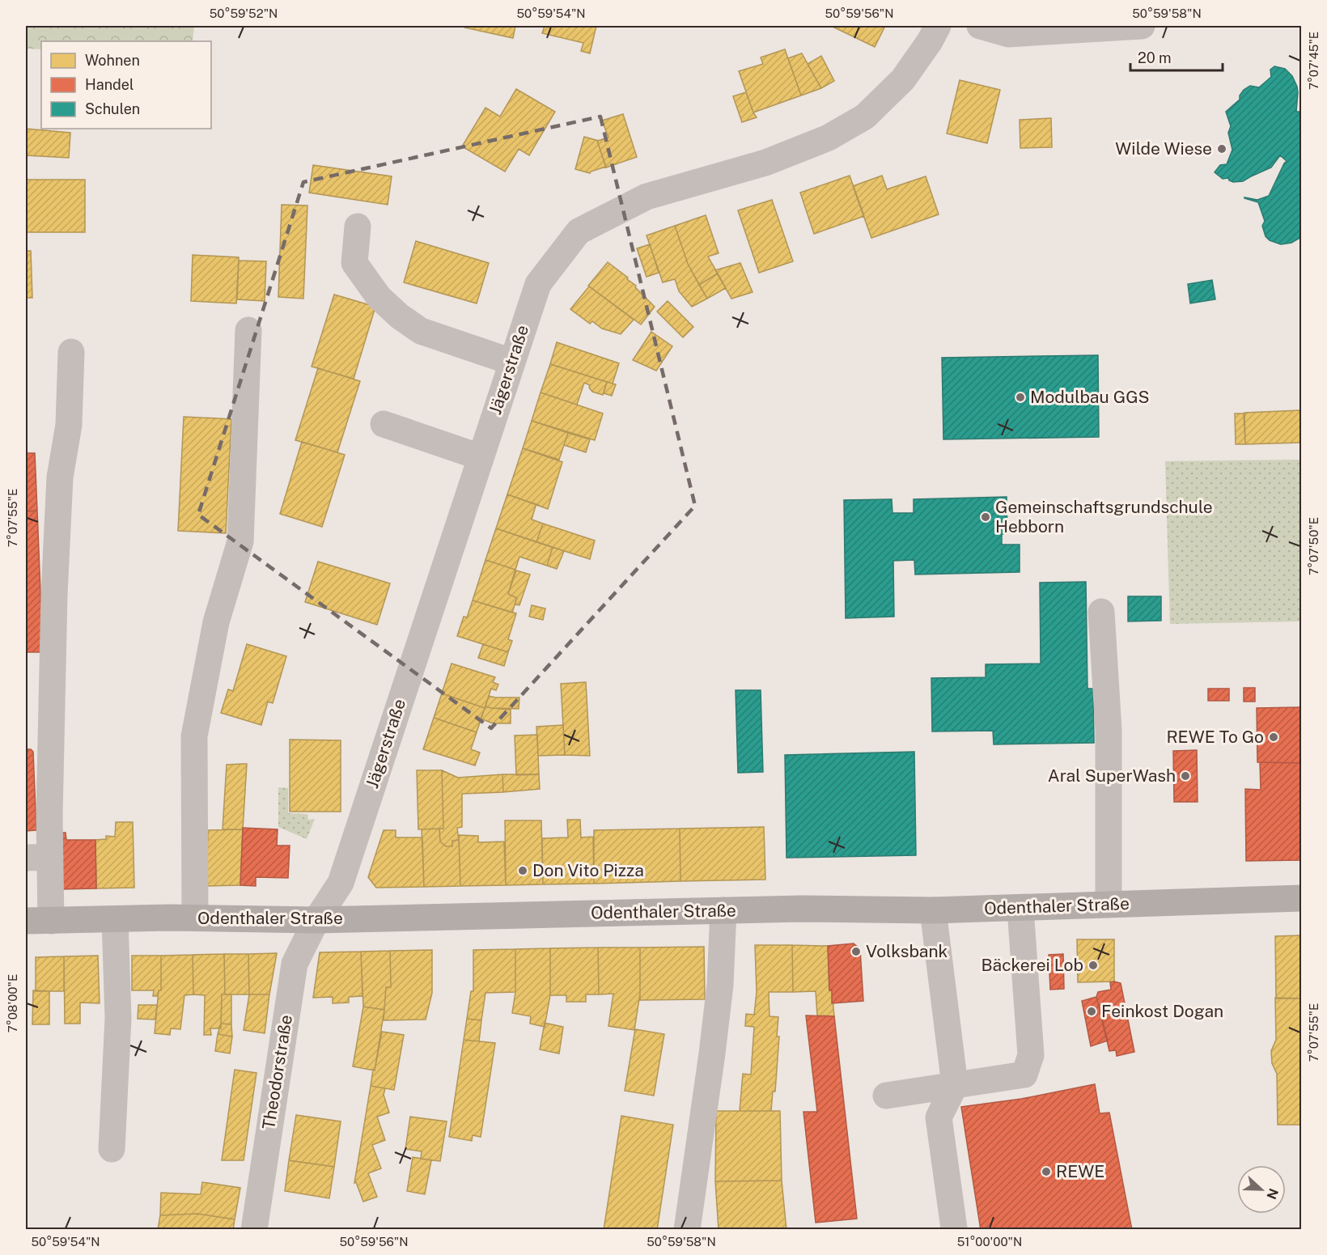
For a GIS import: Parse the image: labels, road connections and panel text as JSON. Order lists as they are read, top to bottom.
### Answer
{
  "streets": {
    "main road": ["Odenthaler Straße"],
    "street": ["Jägerstraße", "Theodorstraße"]
  },
  "crossings": [
    ["Jägerstraße", "Odenthaler Straße"],
    ["Jägerstraße", "Theodorstraße"],
    ["Odenthaler Straße", "Theodorstraße"]
  ],
  "places": [
    "Wilde Wiese",
    "Modulbau GGS",
    "Gemeinschaftsgrundschule Hebborn",
    "REWE To Go",
    "Aral SuperWash",
    "Don Vito Pizza",
    "Volksbank",
    "Bäckerei Lob",
    "Feinkost Dogan",
    "REWE"
  ],
  "legend": ["Wohnen", "Handel", "Schulen"],
  "scale_bar": "20 m",
  "north": "right",
  "coordinates": [
    "50°59'52\"N",
    "50°59'54\"N",
    "50°59'56\"N",
    "50°59'58\"N",
    "7°07'45\"E",
    "7°07'55\"E",
    "7°07'50\"E",
    "7°08'00\"E",
    "51°00'00\"N"
  ]
}
